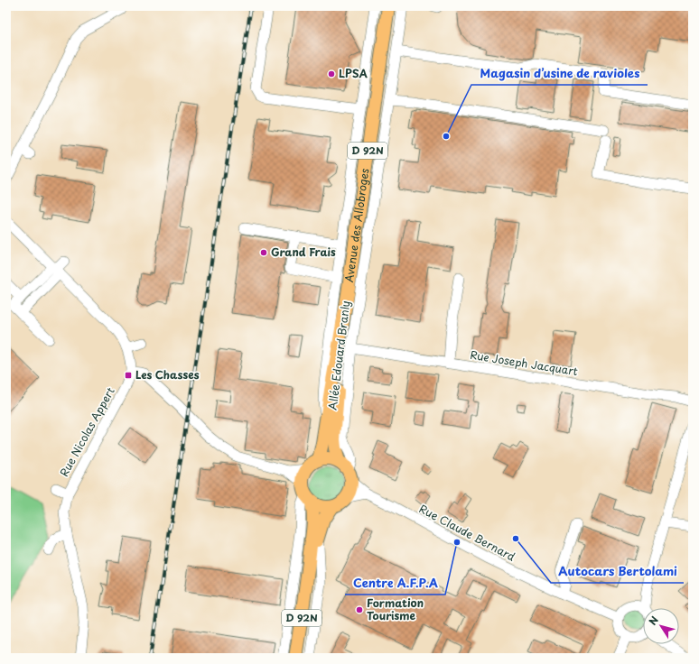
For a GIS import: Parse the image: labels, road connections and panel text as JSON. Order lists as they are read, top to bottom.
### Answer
{
  "streets": {
    "main road": ["D 92N", "Avenue des Allobroges"],
    "street": [
      "Allée Edouard Branly",
      "Rue Joseph Jacquart",
      "Rue Nicolas Appert",
      "Rue Claude Bernard"
    ]
  },
  "crossings": [
    ["D 92N", "Avenue des Allobroges"],
    ["D 92N", "Allée Edouard Branly"],
    ["D 92N", "Rue Claude Bernard"],
    ["Avenue des Allobroges", "Allée Edouard Branly"],
    ["Avenue des Allobroges", "Rue Claude Bernard"],
    ["Allée Edouard Branly", "Rue Joseph Jacquart"],
    ["Allée Edouard Branly", "Rue Claude Bernard"]
  ],
  "places": {
    "other": [
      "LPSA",
      "Magasin d’usine de ravioles",
      "Grand Frais",
      "Autocars Bertolami",
      "Centre A.F.P.A",
      "Formation Tourisme"
    ],
    "transit": ["Les Chasses"]
  },
  "north": "top left"
}
